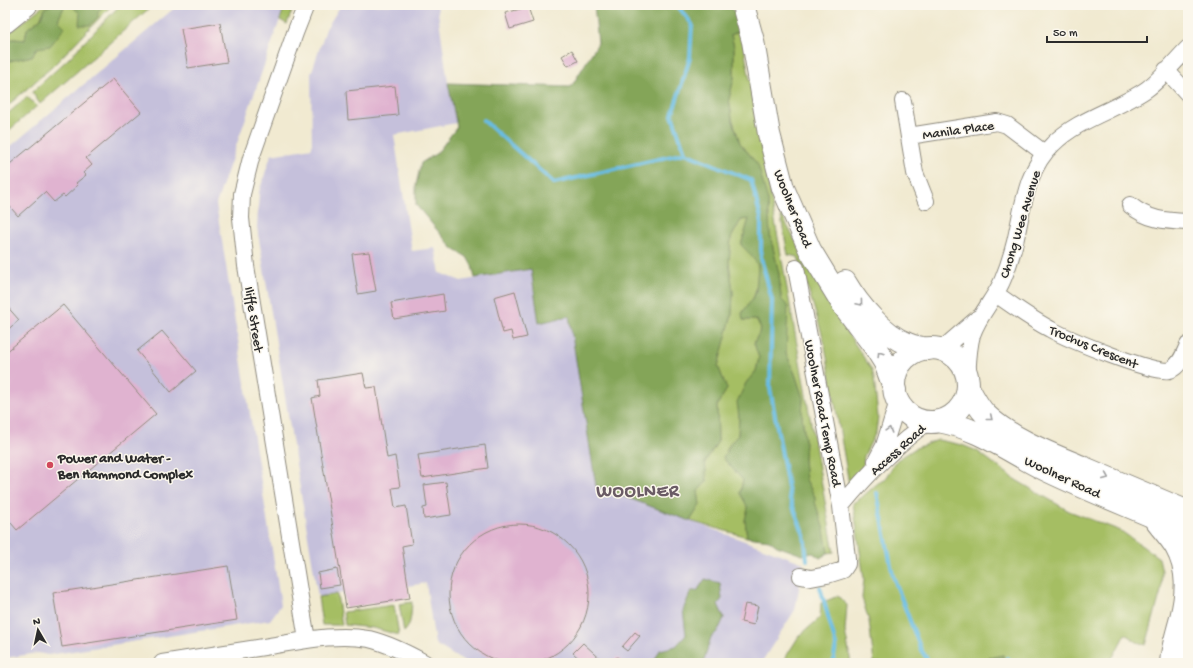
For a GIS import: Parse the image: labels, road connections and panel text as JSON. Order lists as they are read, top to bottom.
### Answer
{
  "streets": {
    "main road": ["Woolner Road"],
    "street": [
      "Manila Place",
      "Chong Wee Avenue",
      "Iliffe Street",
      "Trochus Crescent",
      "Woolner Road Temp Road",
      "Access Road"
    ]
  },
  "crossings": [
    ["Manila Place", "Chong Wee Avenue"],
    ["Woolner Road", "Chong Wee Avenue"],
    ["Woolner Road", "Access Road"],
    ["Chong Wee Avenue", "Trochus Crescent"],
    ["Chong Wee Avenue", "Access Road"],
    ["Woolner Road Temp Road", "Access Road"]
  ],
  "one_way": ["Access Road"],
  "districts": ["WOOLNER"],
  "places": ["Power and Water - Ben Hammond Complex"],
  "scale_bar": "50 m",
  "north": "top"
}
